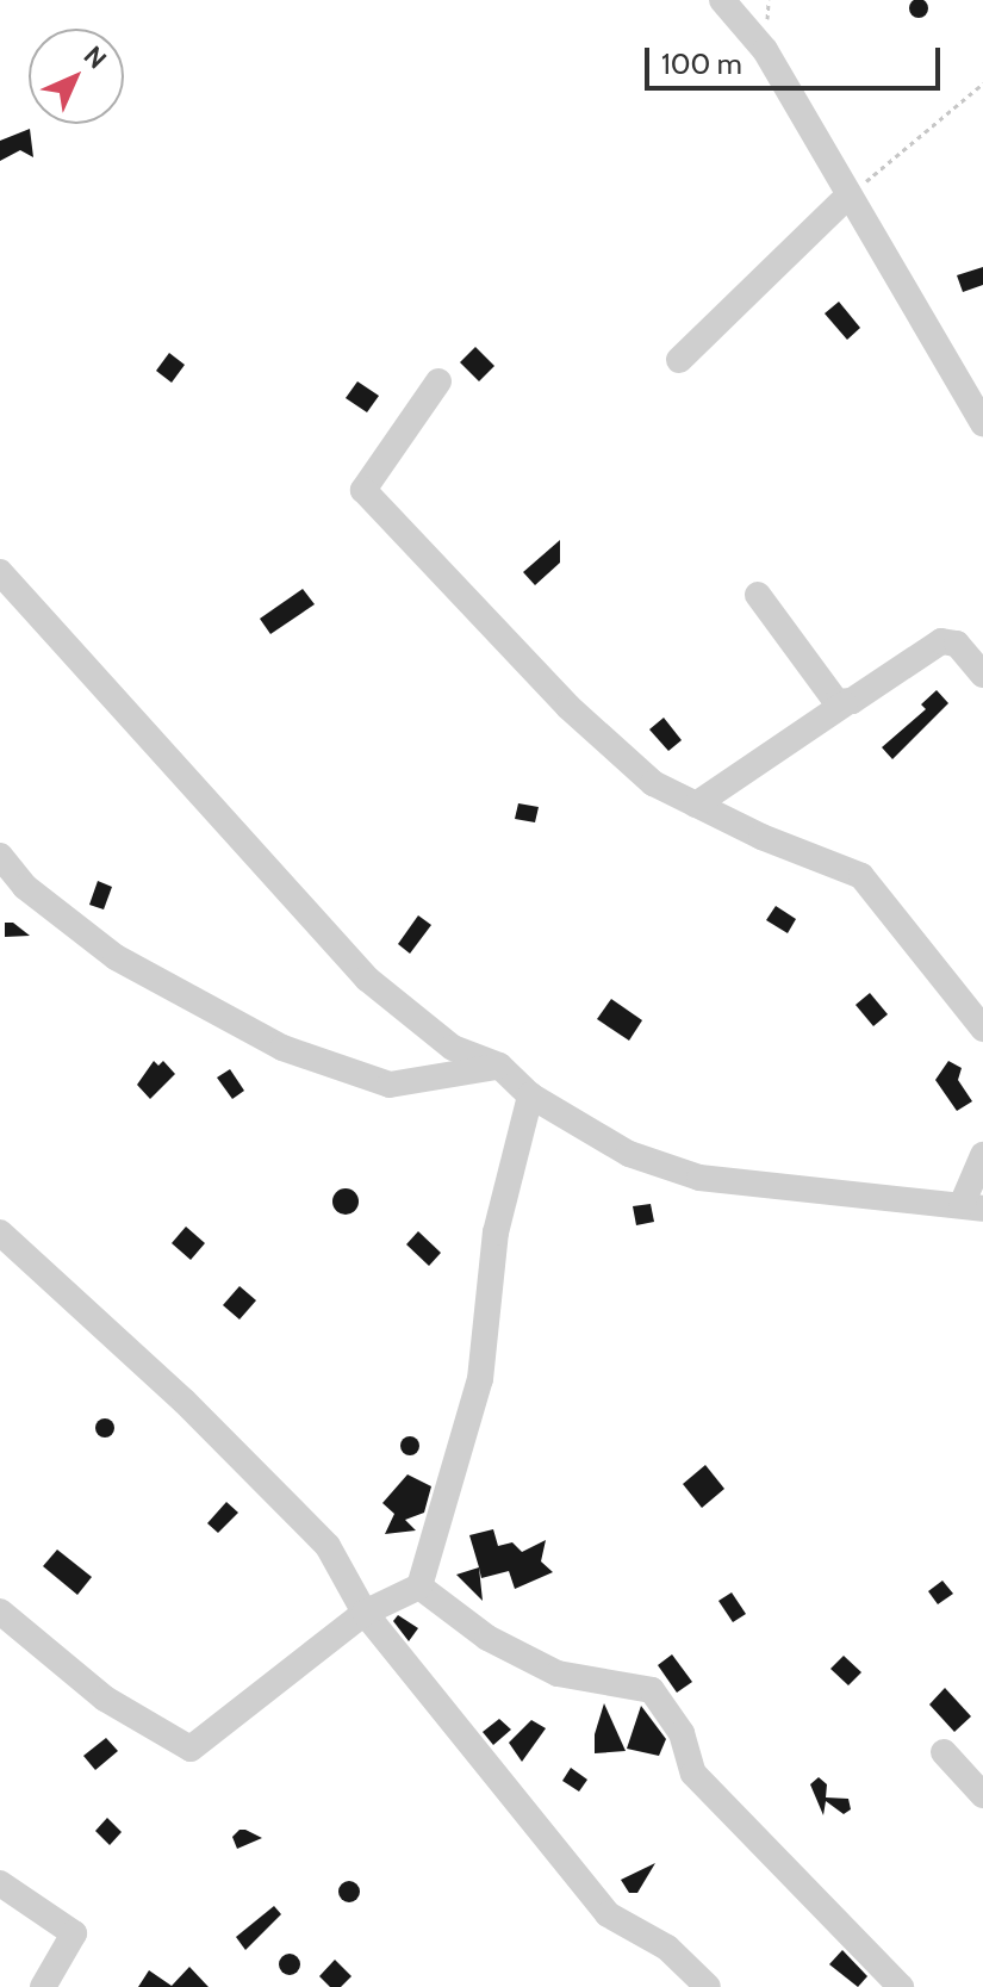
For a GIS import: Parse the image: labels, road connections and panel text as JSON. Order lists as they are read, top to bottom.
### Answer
{
  "scale_bar": "100 m",
  "north": "top right"
}
